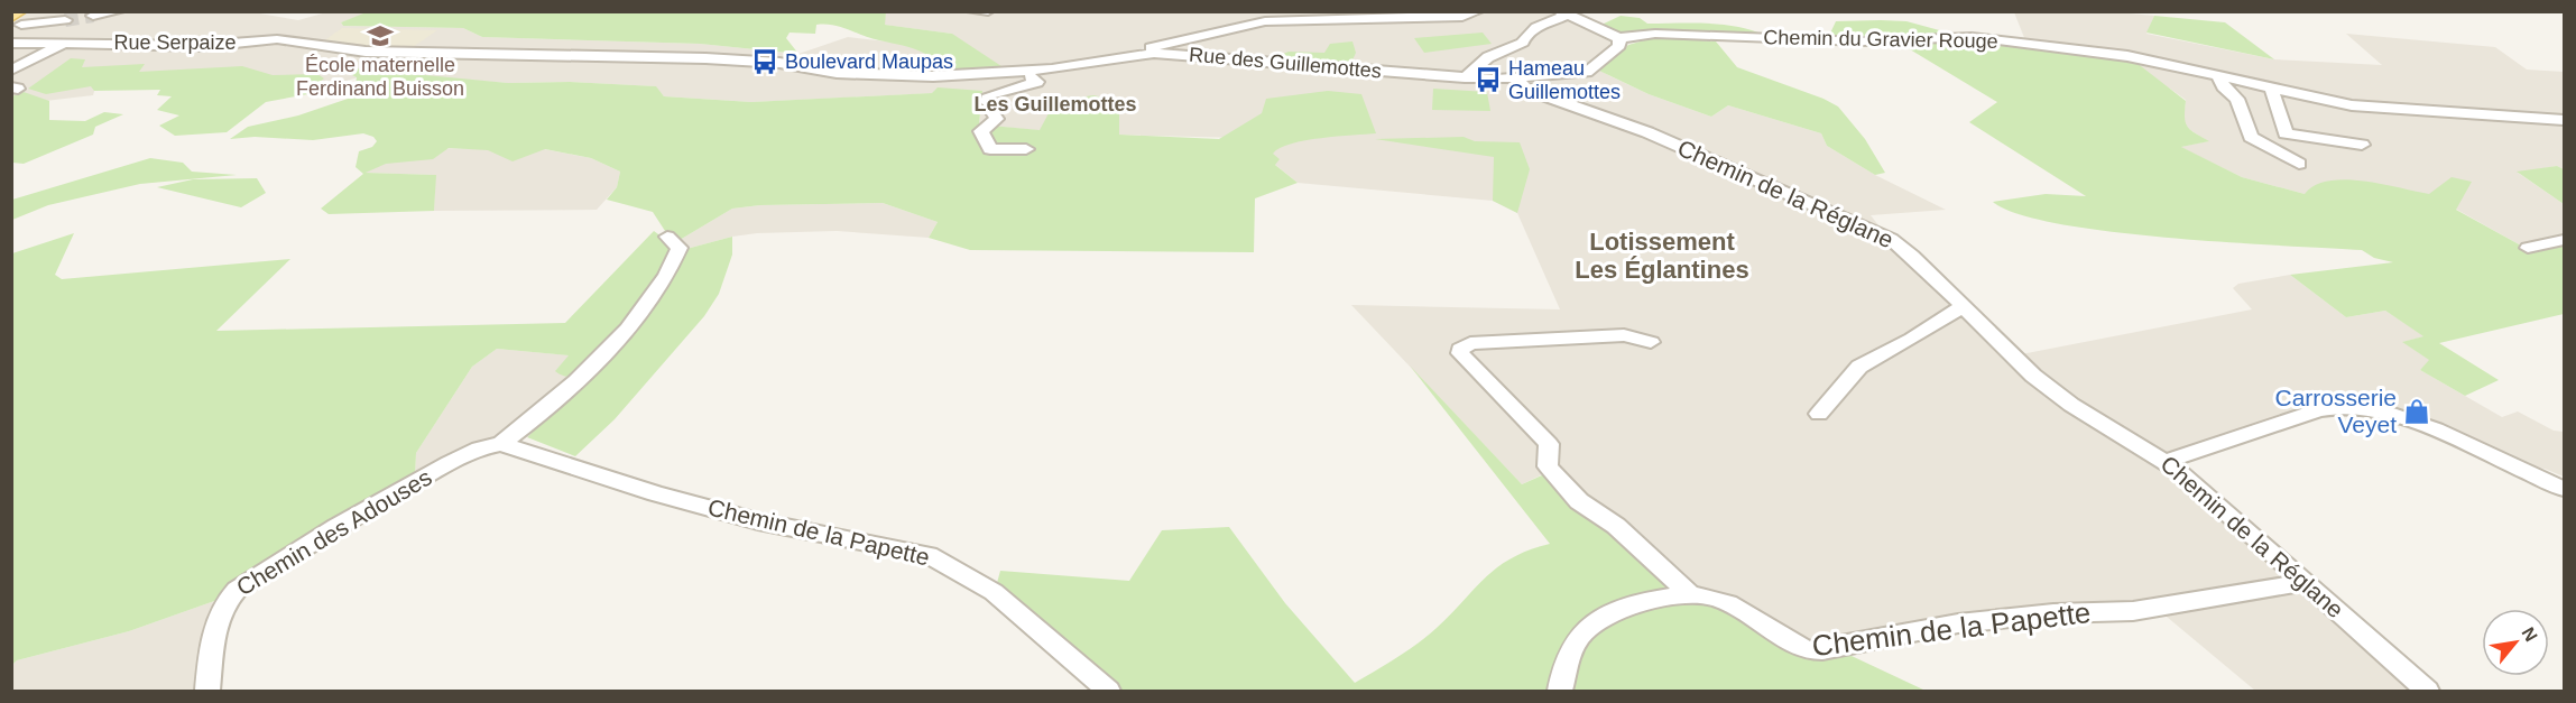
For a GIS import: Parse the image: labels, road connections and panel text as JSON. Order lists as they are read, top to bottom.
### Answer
{
  "streets": {
    "street": [
      "Chemin du Gravier Rouge",
      "Rue Serpaize",
      "Rue des Guillemottes",
      "Chemin de la Réglane",
      "Chemin des Adouses",
      "Chemin de la Papette"
    ]
  },
  "crossings": [
    ["Chemin du Gravier Rouge", "Rue des Guillemottes"],
    ["Rue Serpaize", "Rue des Guillemottes"],
    ["Rue des Guillemottes", "Chemin de la Réglane"],
    ["Chemin de la Réglane", "Chemin de la Papette"],
    ["Chemin des Adouses", "Chemin de la Papette"]
  ],
  "districts": ["Les Guillemottes", "Lotissement Les Églantines"],
  "places": {
    "school or university": ["École maternelle Ferdinand Buisson"],
    "bus stop": ["Boulevard Maupas", "Hameau Guillemottes"],
    "shop": ["Carrosserie Veyet"]
  },
  "north": "top right"
}
